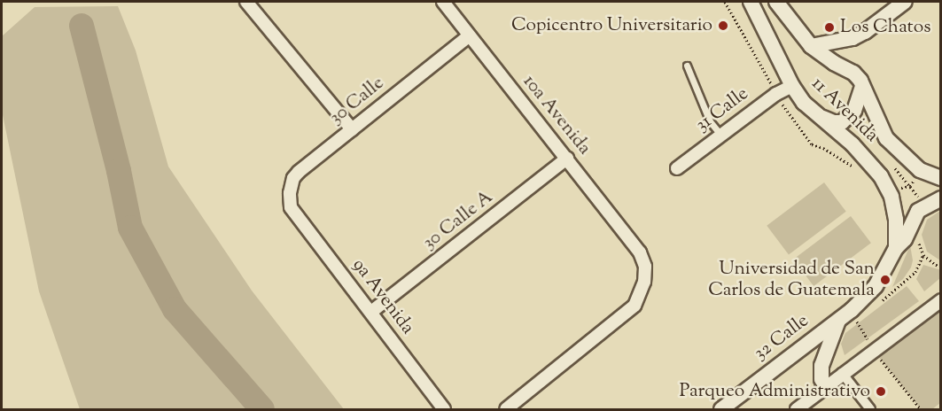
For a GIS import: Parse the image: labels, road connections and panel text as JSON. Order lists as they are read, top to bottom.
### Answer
{
  "streets": {
    "street": [
      "30 Calle",
      "31 Calle",
      "11 Avenida",
      "10a Avenida",
      "30 Calle A",
      "9a Avenida",
      "32 Calle"
    ]
  },
  "crossings": [
    ["30 Calle", "10a Avenida"],
    ["30 Calle", "9a Avenida"],
    ["31 Calle", "11 Avenida"],
    ["11 Avenida", "32 Calle"],
    ["10a Avenida", "30 Calle A"],
    ["30 Calle A", "9a Avenida"]
  ],
  "places": [
    "Copicentro Universitario",
    "Los Chatos",
    "Universidad de San Carlos de Guatemala",
    "Parqueo Administrativo"
  ]
}
